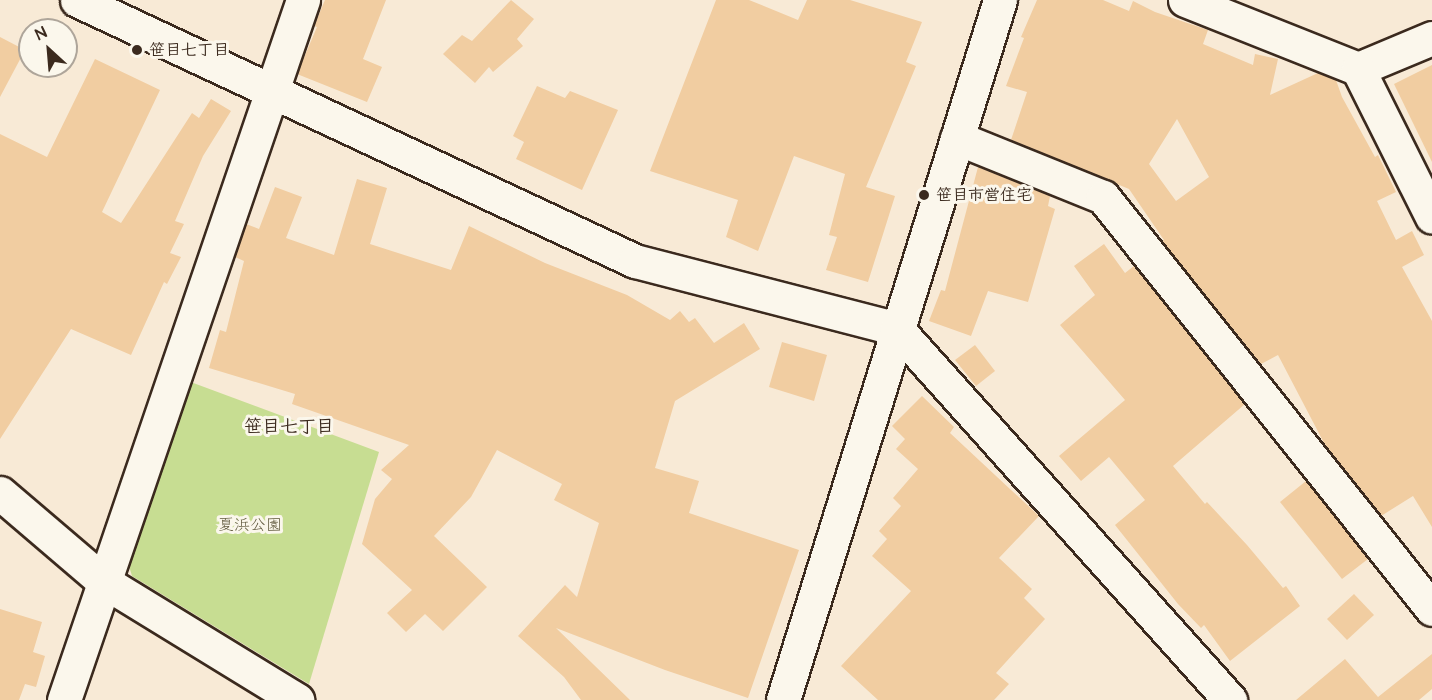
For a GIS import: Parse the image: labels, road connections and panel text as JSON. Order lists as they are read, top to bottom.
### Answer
{
  "districts": ["笹目七丁目"],
  "parks": ["夏浜公園"],
  "places": ["笹目七丁目", "笹目市営住宅"],
  "north": "top left"
}
